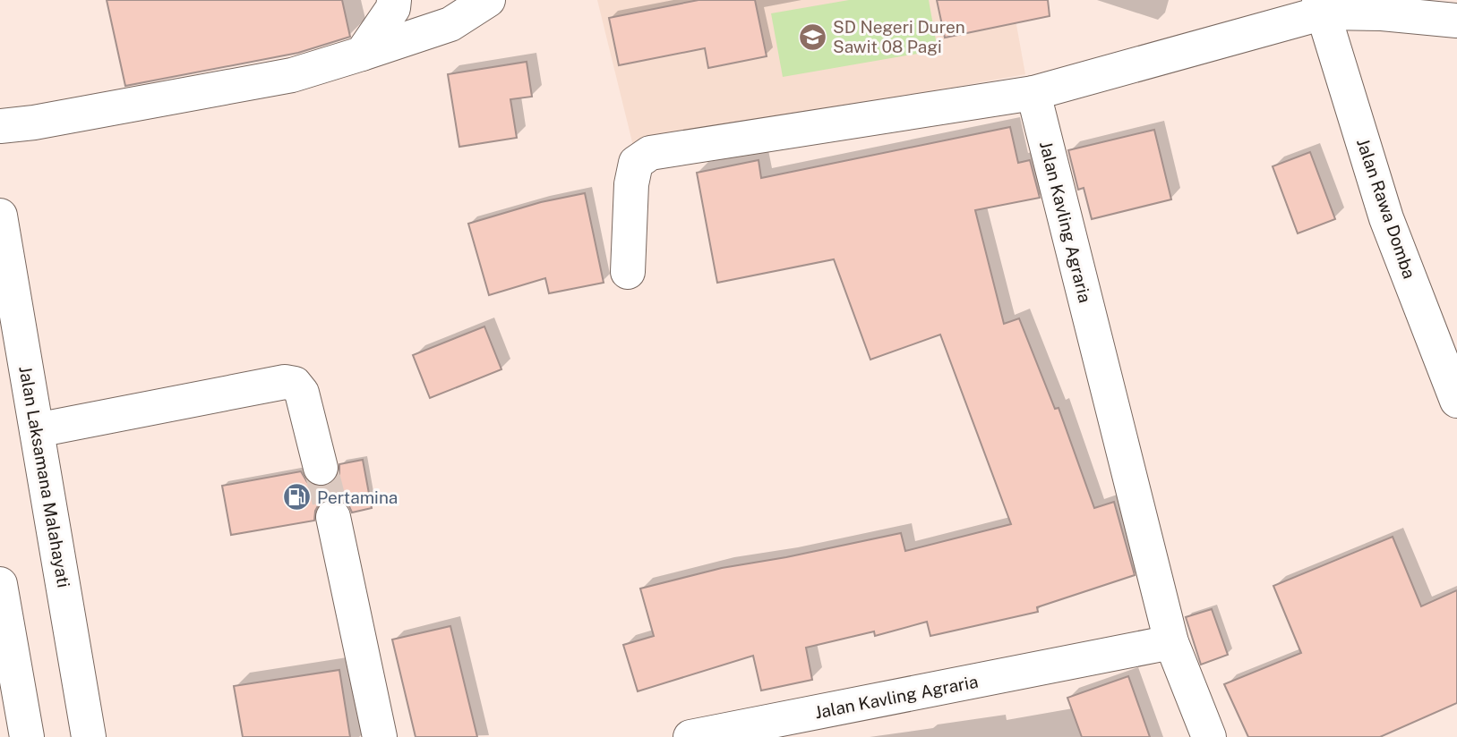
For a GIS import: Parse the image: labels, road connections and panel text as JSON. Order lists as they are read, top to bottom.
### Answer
{
  "streets": {
    "main road": ["Jalan Rawa Domba", "Jalan Kavling Agraria", "Jalan Laksamana Malahayati"]
  },
  "places": {
    "school or university": ["SD Negeri Duren Sawit 08 Pagi"],
    "fuel station": ["Pertamina"]
  }
}
